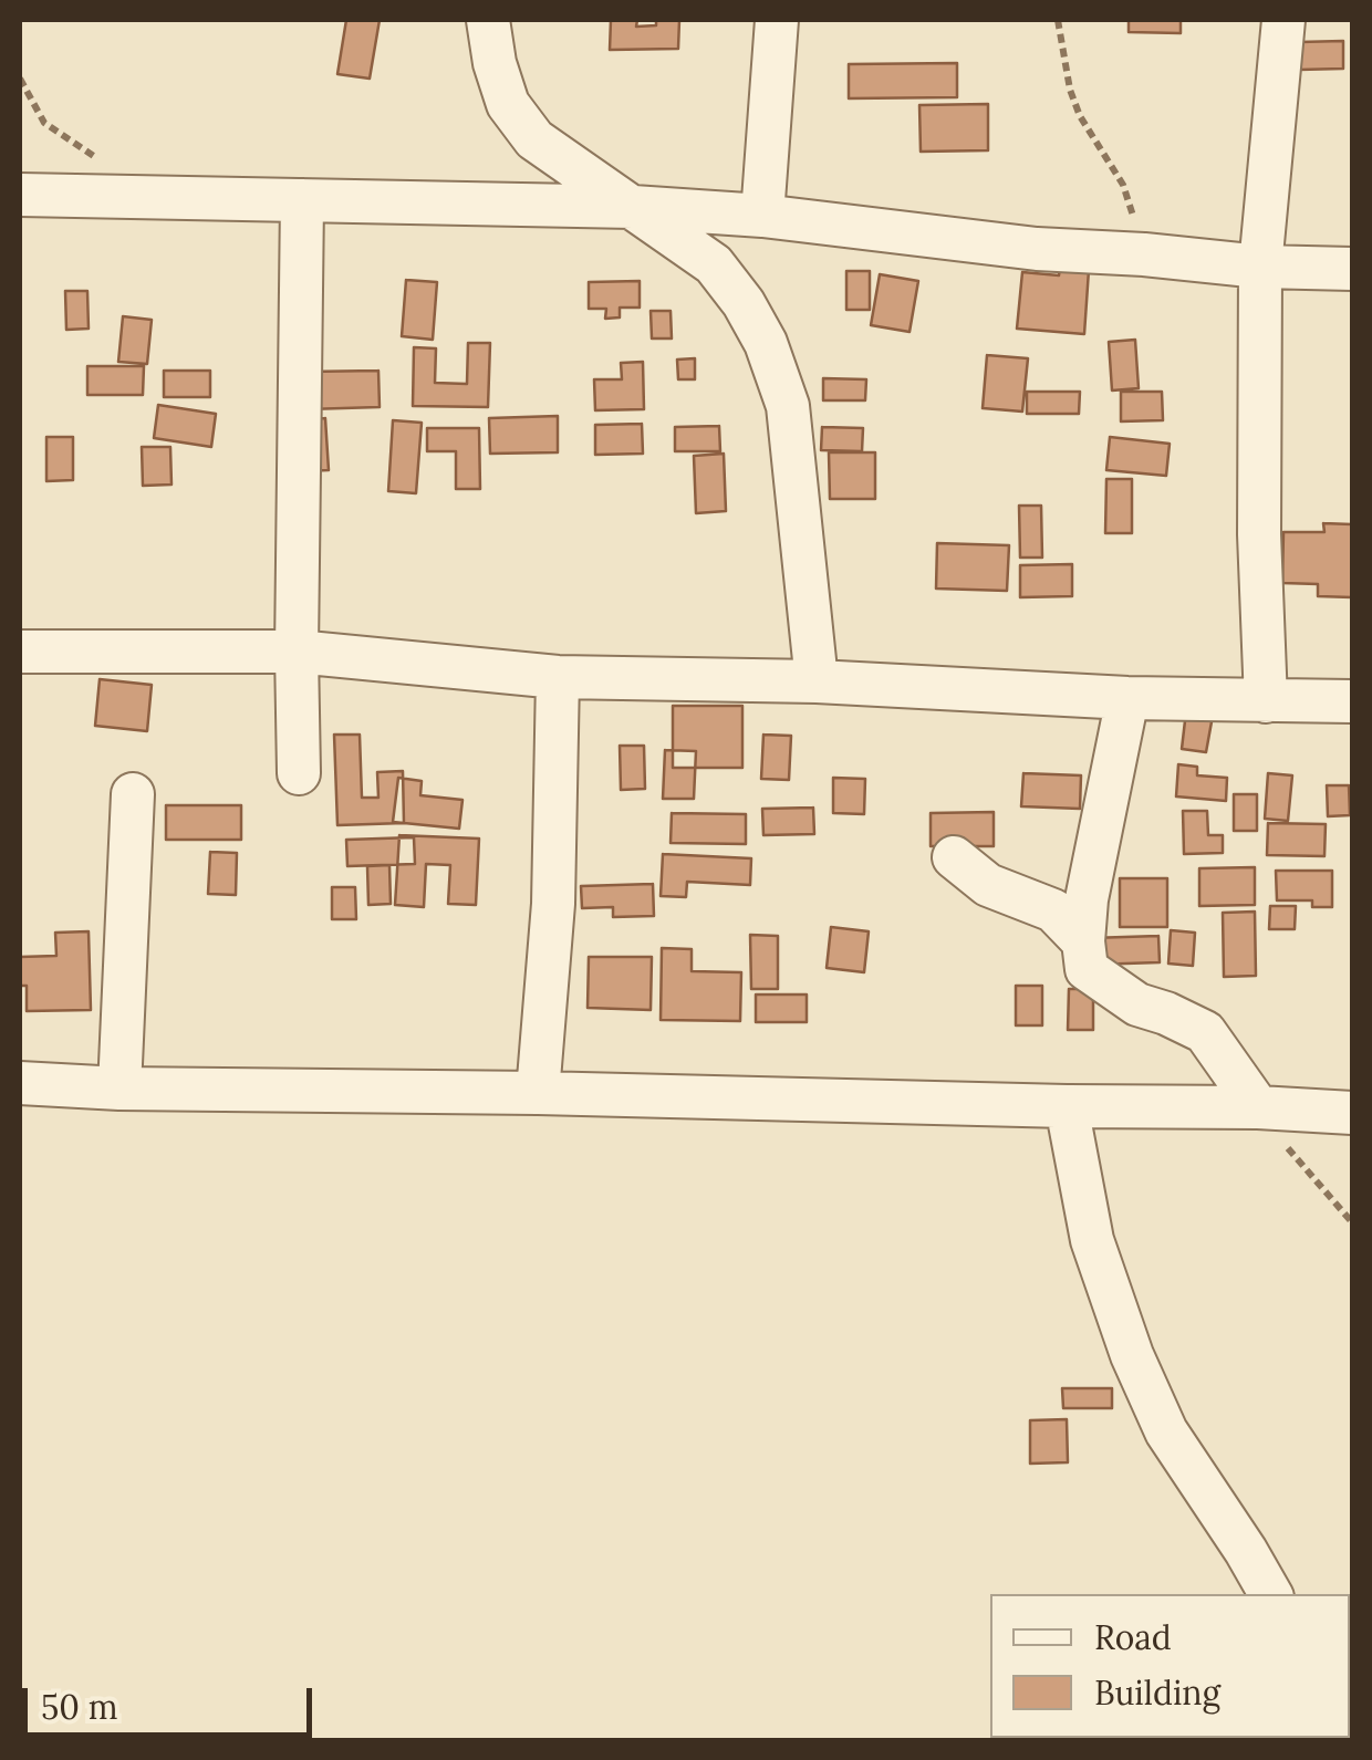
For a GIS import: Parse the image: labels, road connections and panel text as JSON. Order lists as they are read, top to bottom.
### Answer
{
  "legend": ["Road", "Building"],
  "scale_bar": "50 m"
}
